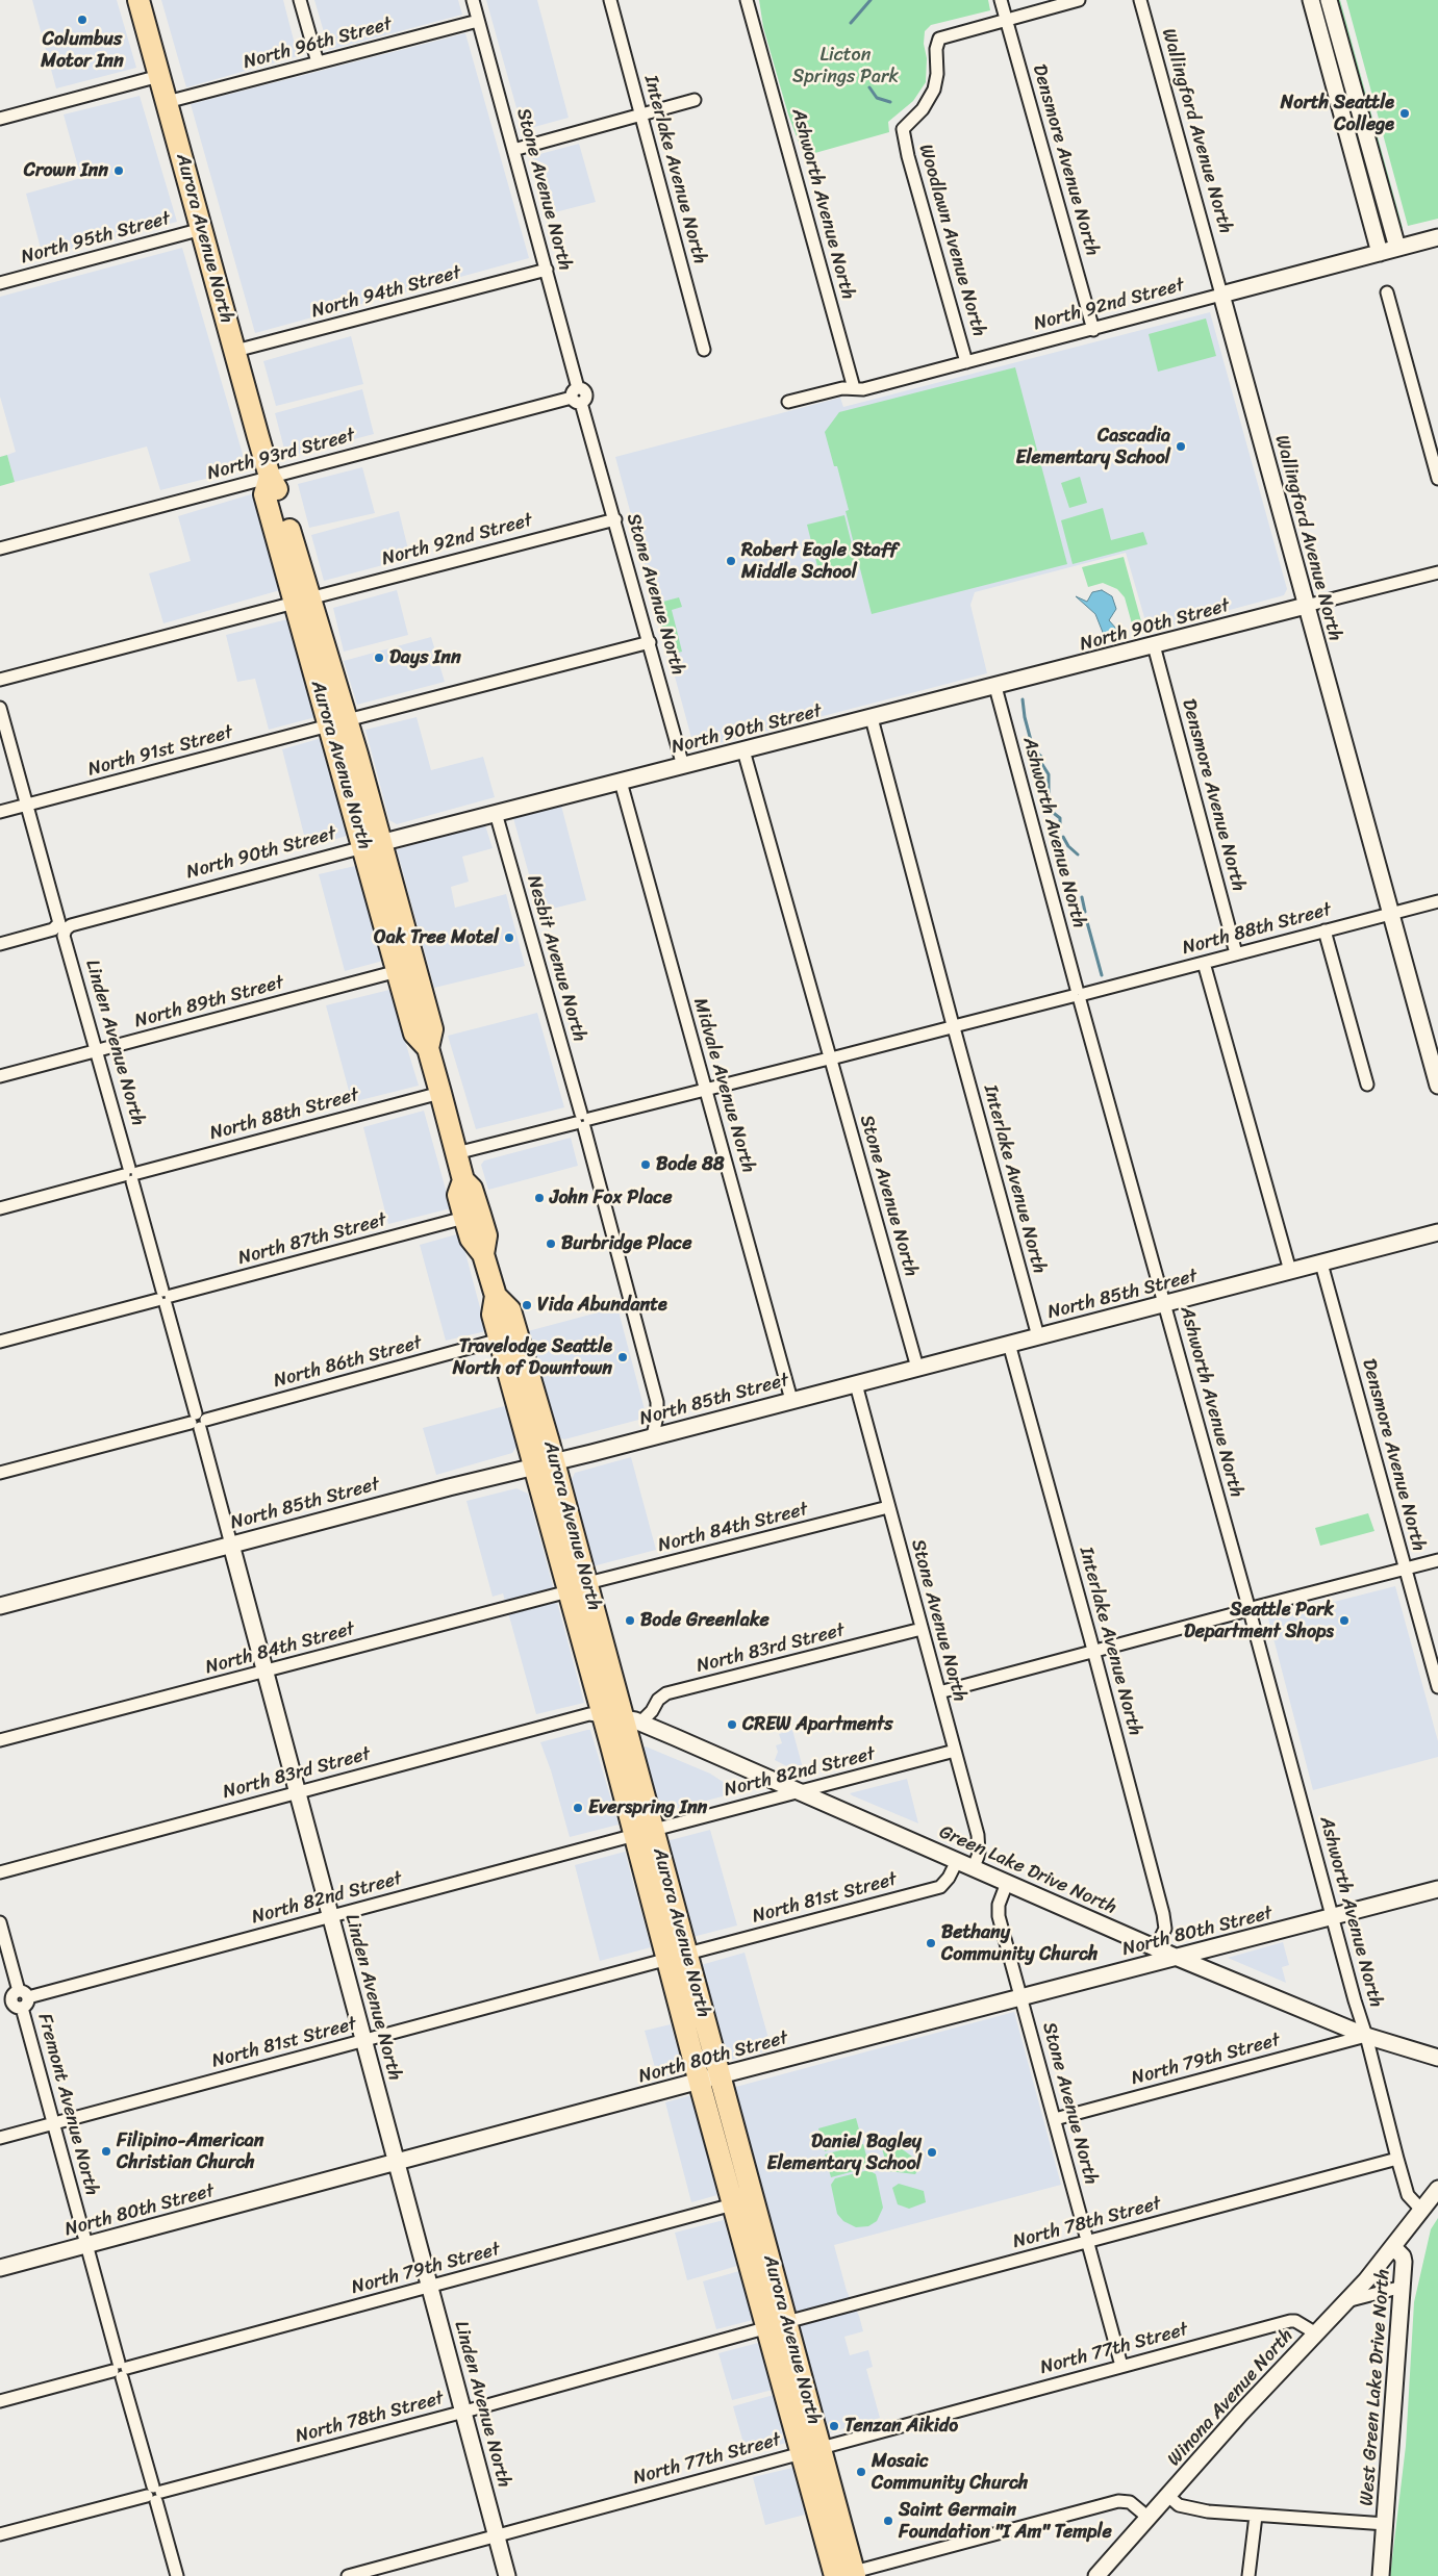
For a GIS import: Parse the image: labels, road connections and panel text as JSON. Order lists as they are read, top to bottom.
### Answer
{
  "streets": {
    "highway": ["Aurora Avenue North"],
    "street": [
      "North 96th Street",
      "Wallingford Avenue North",
      "Densmore Avenue North",
      "Interlake Avenue North",
      "Stone Avenue North",
      "Ashworth Avenue North",
      "North 95th Street",
      "Woodlawn Avenue North",
      "North 94th Street",
      "North 92nd Street",
      "North 93rd Street",
      "North 90th Street",
      "North 91st Street",
      "North 88th Street",
      "Nesbit Avenue North",
      "North 89th Street",
      "Linden Avenue North",
      "Midvale Avenue North",
      "North 87th Street",
      "North 85th Street",
      "North 86th Street",
      "North 84th Street",
      "North 83rd Street",
      "North 82nd Street",
      "Green Lake Drive North",
      "North 81st Street",
      "North 80th Street",
      "North 79th Street",
      "Fremont Avenue North",
      "North 78th Street",
      "North 77th Street",
      "West Green Lake Drive North",
      "Winona Avenue North"
    ]
  },
  "crossings": [
    ["North 96th Street", "Stone Avenue North"],
    ["North 96th Street", "Aurora Avenue North"],
    ["Wallingford Avenue North", "North 92nd Street"],
    ["Wallingford Avenue North", "North 90th Street"],
    ["Wallingford Avenue North", "North 88th Street"],
    ["Densmore Avenue North", "Woodlawn Avenue North"],
    ["Densmore Avenue North", "North 92nd Street"],
    ["Densmore Avenue North", "North 90th Street"],
    ["Densmore Avenue North", "North 88th Street"],
    ["Densmore Avenue North", "North 85th Street"],
    ["Interlake Avenue North", "North 90th Street"],
    ["Interlake Avenue North", "North 88th Street"],
    ["Interlake Avenue North", "North 85th Street"],
    ["Interlake Avenue North", "Green Lake Drive North"],
    ["Stone Avenue North", "North 94th Street"],
    ["Stone Avenue North", "North 92nd Street"],
    ["Stone Avenue North", "North 93rd Street"],
    ["Stone Avenue North", "North 90th Street"],
    ["Stone Avenue North", "North 91st Street"],
    ["Stone Avenue North", "North 88th Street"],
    ["Stone Avenue North", "North 85th Street"],
    ["Stone Avenue North", "North 84th Street"],
    ["Stone Avenue North", "North 83rd Street"],
    ["Stone Avenue North", "North 82nd Street"],
    ["Stone Avenue North", "Green Lake Drive North"],
    ["Stone Avenue North", "North 80th Street"],
    ["Stone Avenue North", "North 79th Street"],
    ["Stone Avenue North", "North 78th Street"],
    ["Stone Avenue North", "North 77th Street"],
    ["Ashworth Avenue North", "North 92nd Street"],
    ["Ashworth Avenue North", "North 90th Street"],
    ["Ashworth Avenue North", "North 88th Street"],
    ["Ashworth Avenue North", "North 85th Street"],
    ["Ashworth Avenue North", "Green Lake Drive North"],
    ["Ashworth Avenue North", "North 80th Street"],
    ["Ashworth Avenue North", "North 79th Street"],
    ["Ashworth Avenue North", "North 78th Street"],
    ["Ashworth Avenue North", "West Green Lake Drive North"],
    ["North 95th Street", "Aurora Avenue North"],
    ["Aurora Avenue North", "North 94th Street"],
    ["Aurora Avenue North", "North 92nd Street"],
    ["Aurora Avenue North", "North 93rd Street"],
    ["Aurora Avenue North", "North 90th Street"],
    ["Aurora Avenue North", "North 91st Street"],
    ["Aurora Avenue North", "North 88th Street"],
    ["Aurora Avenue North", "North 89th Street"],
    ["Aurora Avenue North", "North 87th Street"],
    ["Aurora Avenue North", "North 85th Street"],
    ["Aurora Avenue North", "North 86th Street"],
    ["Aurora Avenue North", "North 84th Street"],
    ["Aurora Avenue North", "North 83rd Street"],
    ["Aurora Avenue North", "North 82nd Street"],
    ["Aurora Avenue North", "Green Lake Drive North"],
    ["Aurora Avenue North", "North 81st Street"],
    ["Aurora Avenue North", "North 80th Street"],
    ["Aurora Avenue North", "North 79th Street"],
    ["Aurora Avenue North", "North 78th Street"],
    ["Aurora Avenue North", "North 77th Street"],
    ["Woodlawn Avenue North", "North 92nd Street"],
    ["North 90th Street", "Nesbit Avenue North"],
    ["North 90th Street", "Linden Avenue North"],
    ["North 90th Street", "Midvale Avenue North"],
    ["North 91st Street", "Linden Avenue North"],
    ["North 88th Street", "Nesbit Avenue North"],
    ["North 88th Street", "Linden Avenue North"],
    ["North 88th Street", "Midvale Avenue North"],
    ["Nesbit Avenue North", "North 85th Street"],
    ["North 89th Street", "Linden Avenue North"],
    ["Linden Avenue North", "North 87th Street"],
    ["Linden Avenue North", "North 85th Street"],
    ["Linden Avenue North", "North 86th Street"],
    ["Linden Avenue North", "North 84th Street"],
    ["Linden Avenue North", "North 83rd Street"],
    ["Linden Avenue North", "North 82nd Street"],
    ["Linden Avenue North", "North 81st Street"],
    ["Linden Avenue North", "North 80th Street"],
    ["Linden Avenue North", "North 79th Street"],
    ["Linden Avenue North", "North 78th Street"],
    ["Linden Avenue North", "North 77th Street"],
    ["Midvale Avenue North", "North 85th Street"],
    ["North 83rd Street", "Green Lake Drive North"],
    ["North 82nd Street", "Green Lake Drive North"],
    ["North 82nd Street", "Fremont Avenue North"],
    ["Green Lake Drive North", "North 81st Street"],
    ["Green Lake Drive North", "North 80th Street"],
    ["Green Lake Drive North", "North 79th Street"],
    ["North 81st Street", "Fremont Avenue North"],
    ["North 80th Street", "Fremont Avenue North"],
    ["North 79th Street", "Fremont Avenue North"],
    ["Fremont Avenue North", "North 78th Street"],
    ["North 77th Street", "Winona Avenue North"],
    ["West Green Lake Drive North", "Winona Avenue North"]
  ],
  "parks": ["Licton Springs Park"],
  "places": [
    "Columbus Motor Inn",
    "North Seattle College",
    "Crown Inn",
    "Cascadia Elementary School",
    "Robert Eagle Staff Middle School",
    "Days Inn",
    "Oak Tree Motel",
    "Bode 88",
    "John Fox Place",
    "Burbridge Place",
    "Vida Abundante",
    "Travelodge Seattle North of Downtown",
    "Bode Greenlake",
    "Seattle Park Department Shops",
    "CREW Apartments",
    "Everspring Inn",
    "Bethany Community Church",
    "Filipino-American Christian Church",
    "Daniel Bagley Elementary School",
    "Tenzan Aikido",
    "Mosaic Community Church",
    "Saint Germain Foundation \"I Am\" Temple"
  ]
}
